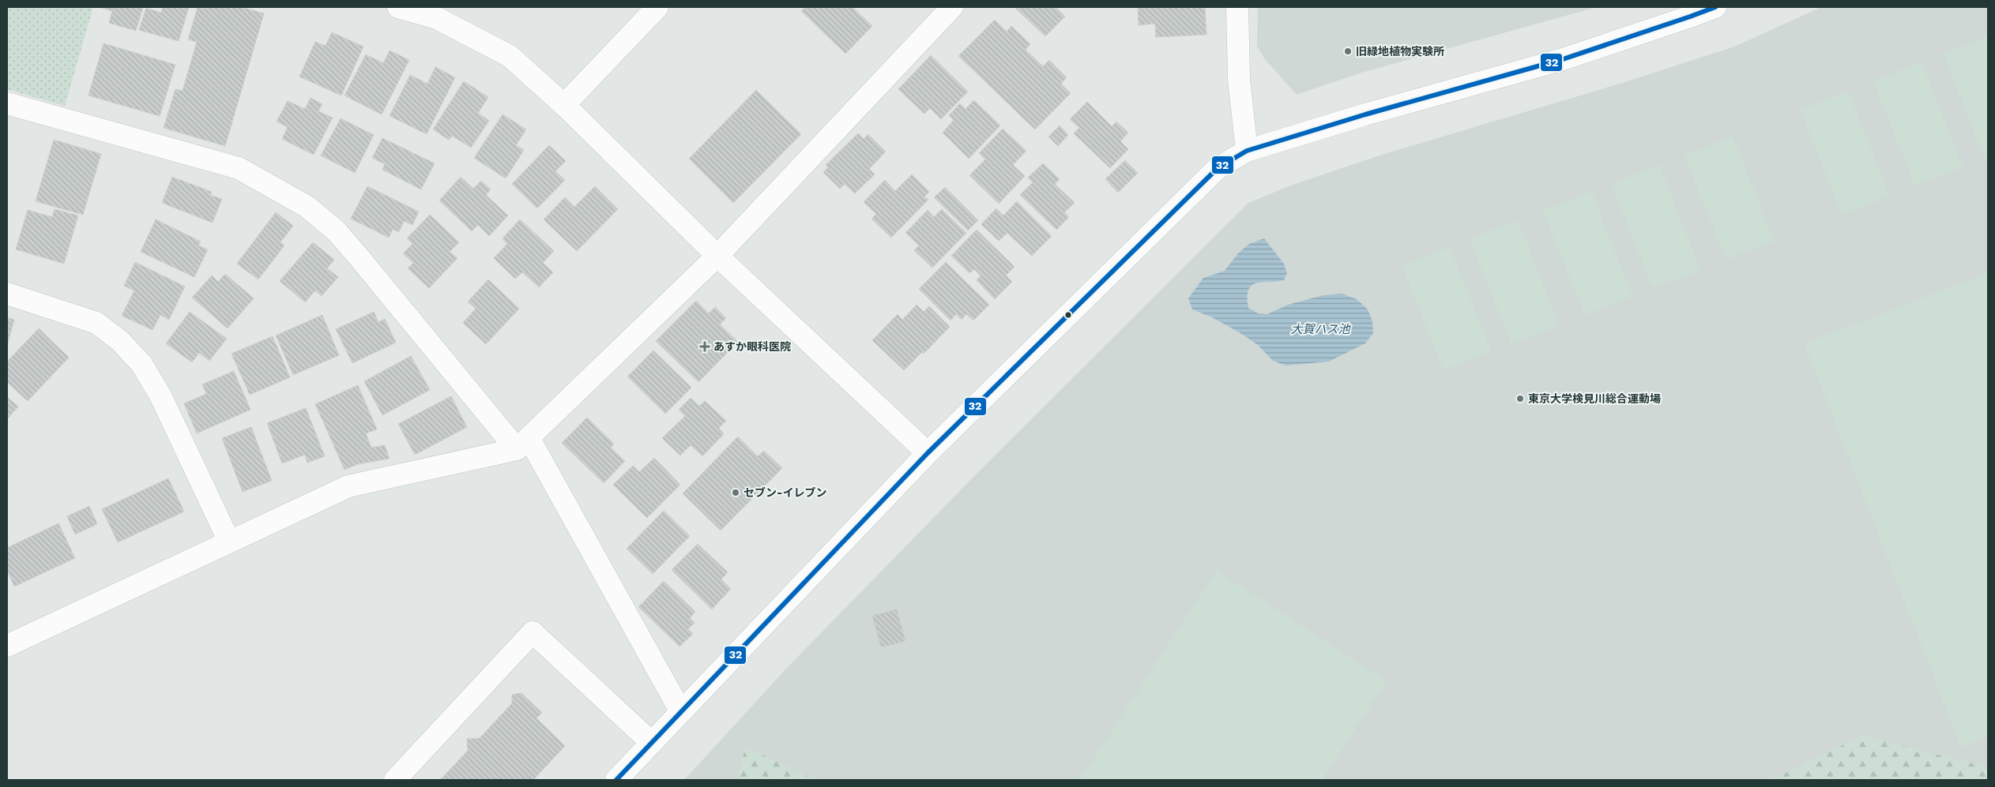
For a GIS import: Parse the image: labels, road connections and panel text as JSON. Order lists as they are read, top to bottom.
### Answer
{
  "water": ["大賀ハス池"],
  "places": {
    "other": ["旧緑地植物実験所", "東京大学検見川総合運動場", "セブン-イレブン"],
    "health": ["あすか眼科医院"]
  },
  "lines": ["transit line 32"]
}
